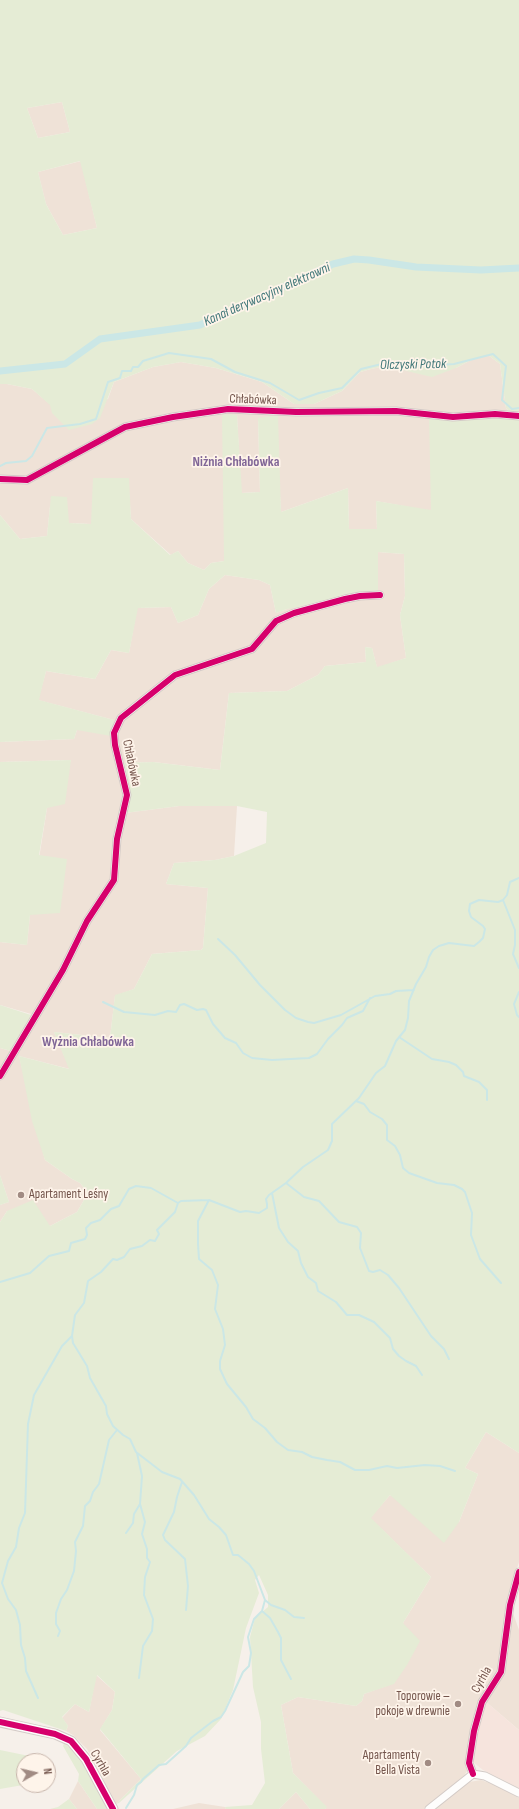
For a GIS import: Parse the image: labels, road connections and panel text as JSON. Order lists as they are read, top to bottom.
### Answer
{
  "streets": {
    "street": ["Chłabówka", "Cyrhla"]
  },
  "districts": ["Niżnia Chłabówka", "Wyżnia Chłabówka"],
  "water": ["Kanał derywacyjny elektrowni", "Olczyski Potok"],
  "places": ["Apartament Leśny", "Toporowie – pokoje w drewnie", "Apartamenty Bella Vista"],
  "north": "right"
}
